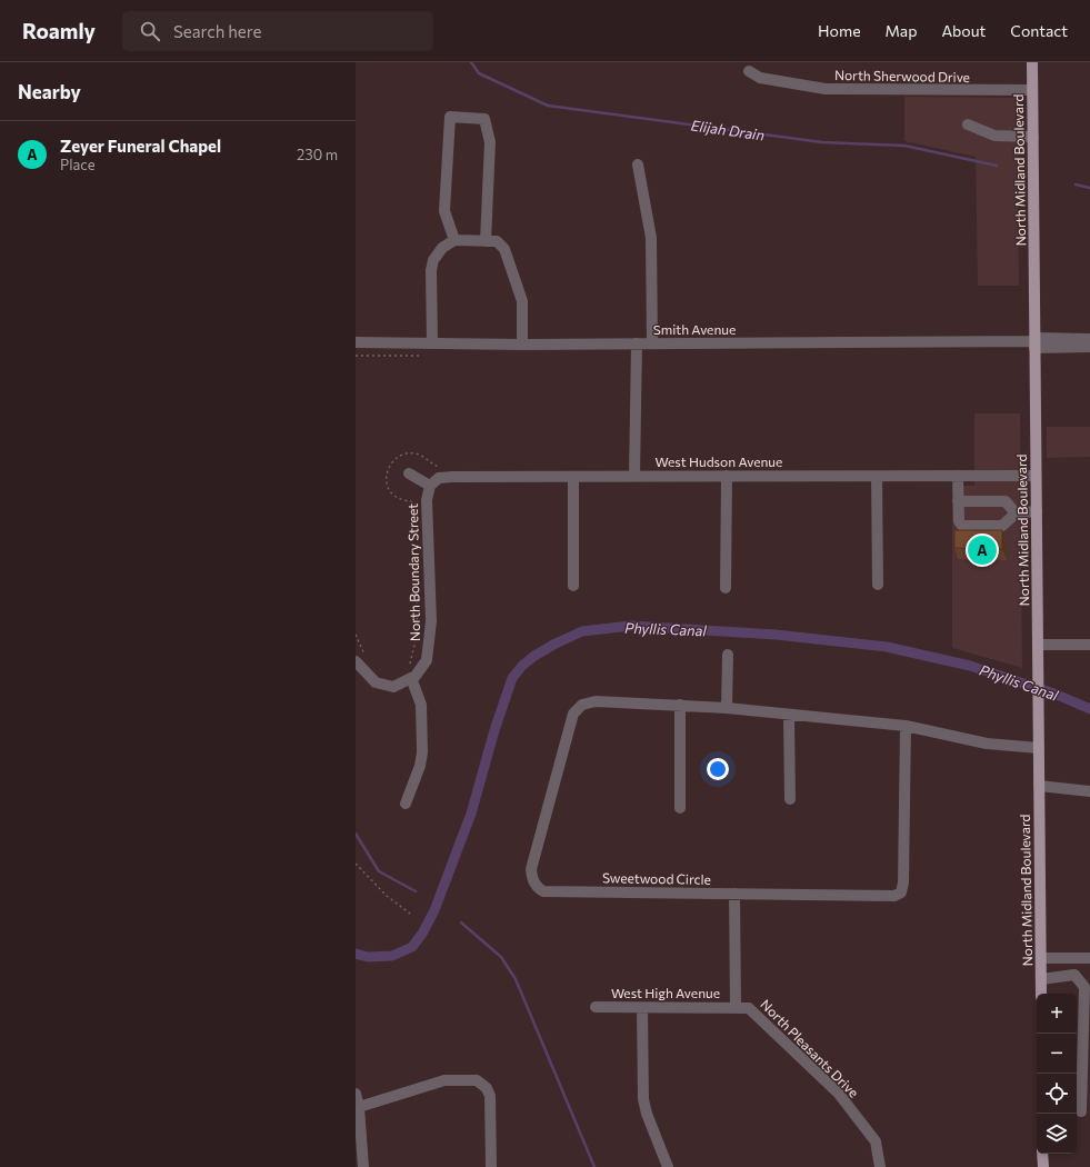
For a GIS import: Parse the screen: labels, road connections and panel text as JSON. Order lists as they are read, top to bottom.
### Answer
{
  "streets": {
    "main road": ["North Midland Boulevard"],
    "street": [
      "North Sherwood Drive",
      "Smith Avenue",
      "West Hudson Avenue",
      "North Boundary Street",
      "Sweetwood Circle",
      "West High Avenue",
      "North Pleasants Drive"
    ]
  },
  "crossings": [
    ["North Sherwood Drive", "North Midland Boulevard"],
    ["North Midland Boulevard", "Smith Avenue"],
    ["North Midland Boulevard", "West Hudson Avenue"],
    ["North Midland Boulevard", "Sweetwood Circle"],
    ["West Hudson Avenue", "North Boundary Street"],
    ["West High Avenue", "North Pleasants Drive"]
  ],
  "water": ["Elijah Drain", "Phyllis Canal"],
  "page": {
    "header": "Roamly",
    "search": "Search here",
    "nav": [
      "Home",
      "Map",
      "About",
      "Contact"
    ],
    "heading": "Nearby",
    "list": [
      {
        "mark": "A",
        "name": "Zeyer Funeral Chapel",
        "note": "Place",
        "value": "230 m"
      }
    ],
    "pins": "A",
    "map_buttons": ["+", "−"]
  }
}
